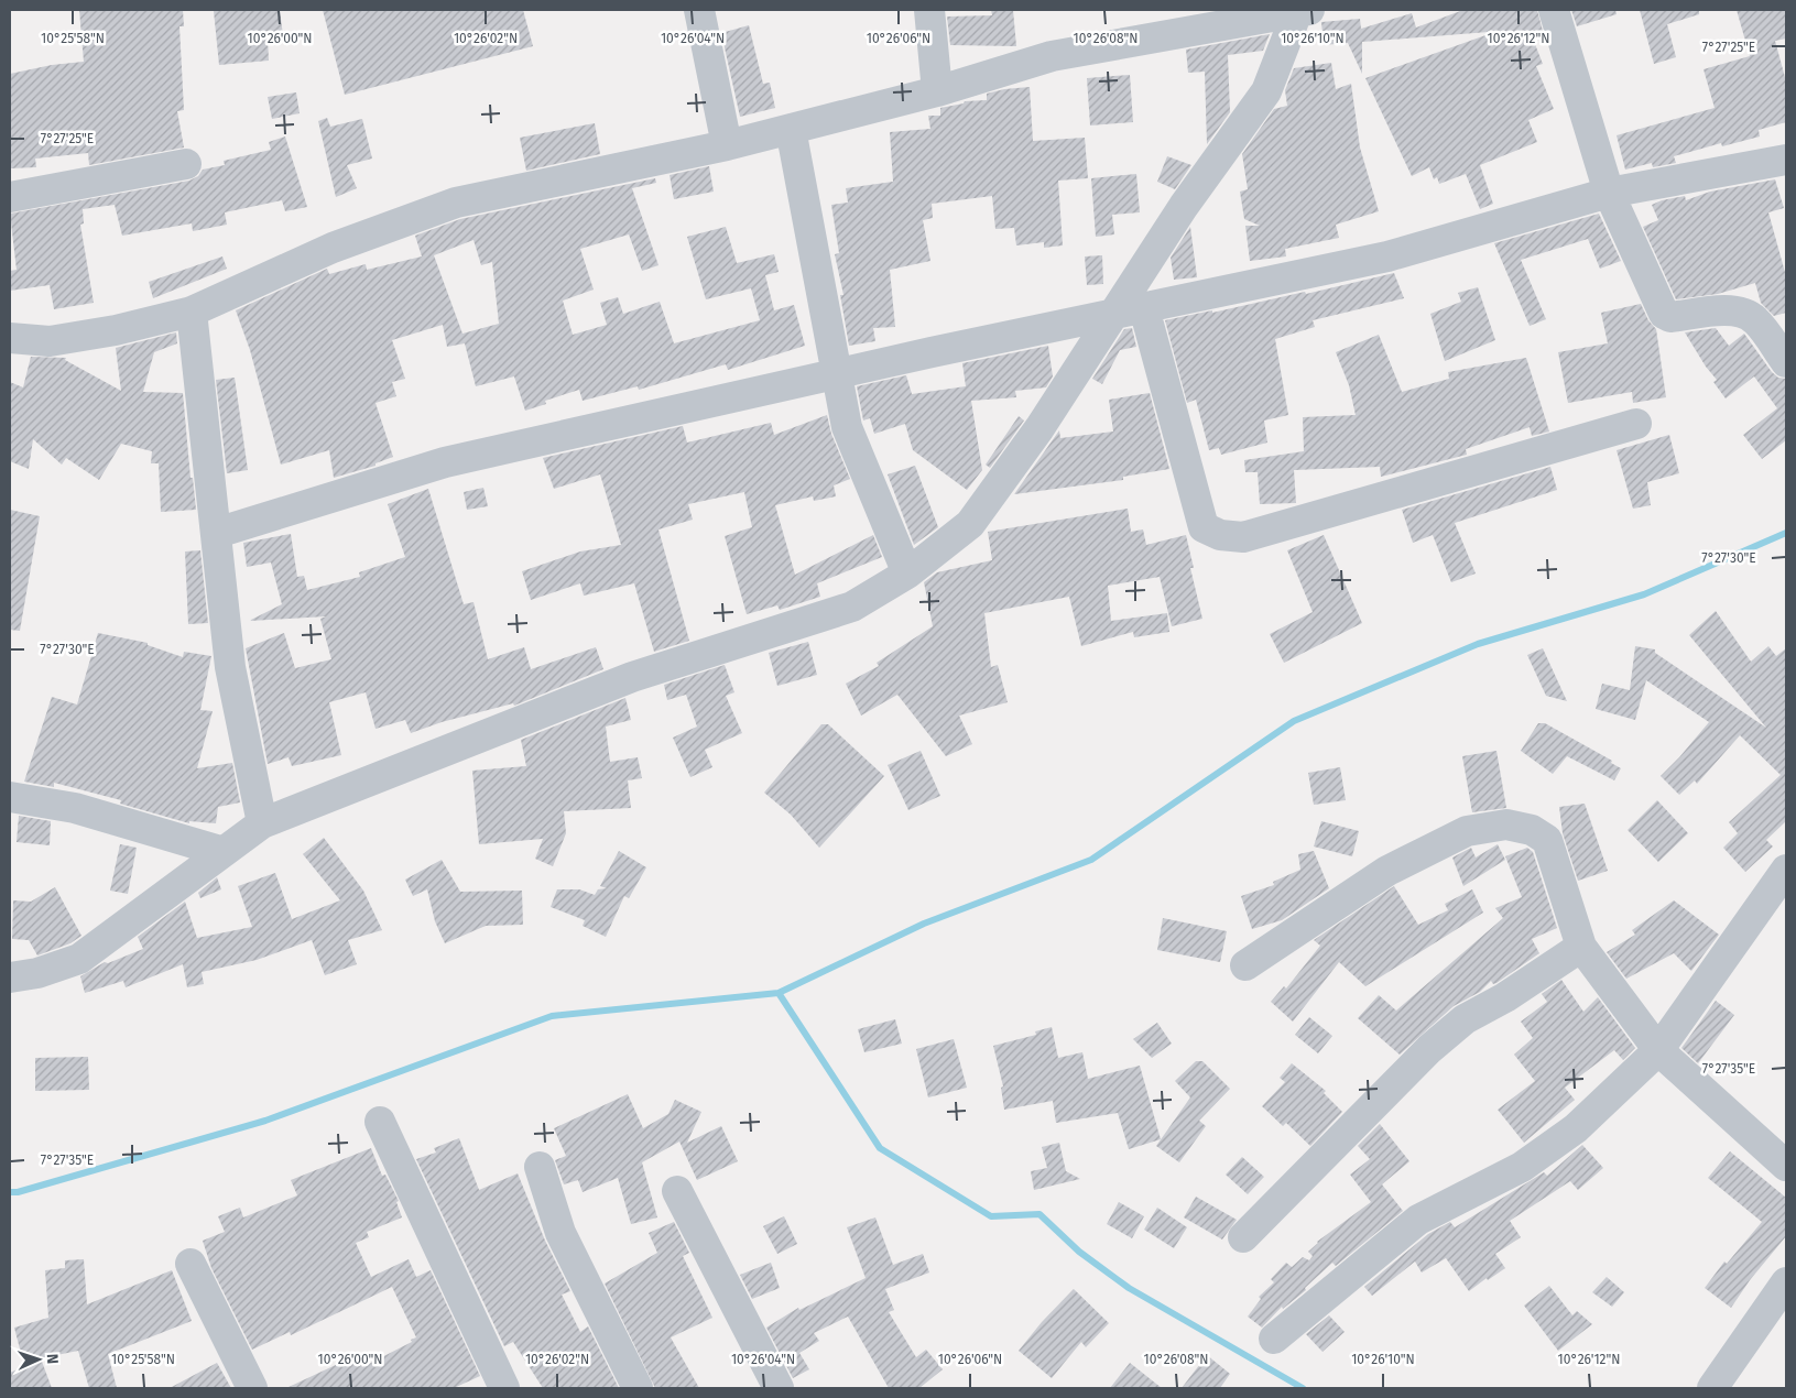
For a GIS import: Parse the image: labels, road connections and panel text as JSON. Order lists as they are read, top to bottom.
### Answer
{
  "north": "right",
  "coordinates": [
    "10°25'58\"N",
    "10°26'00\"N",
    "10°26'02\"N",
    "10°26'04\"N",
    "10°26'06\"N",
    "10°26'08\"N",
    "10°26'10\"N",
    "10°26'12\"N",
    "7°27'25\"E",
    "7°27'30\"E",
    "7°27'35\"E"
  ]
}
